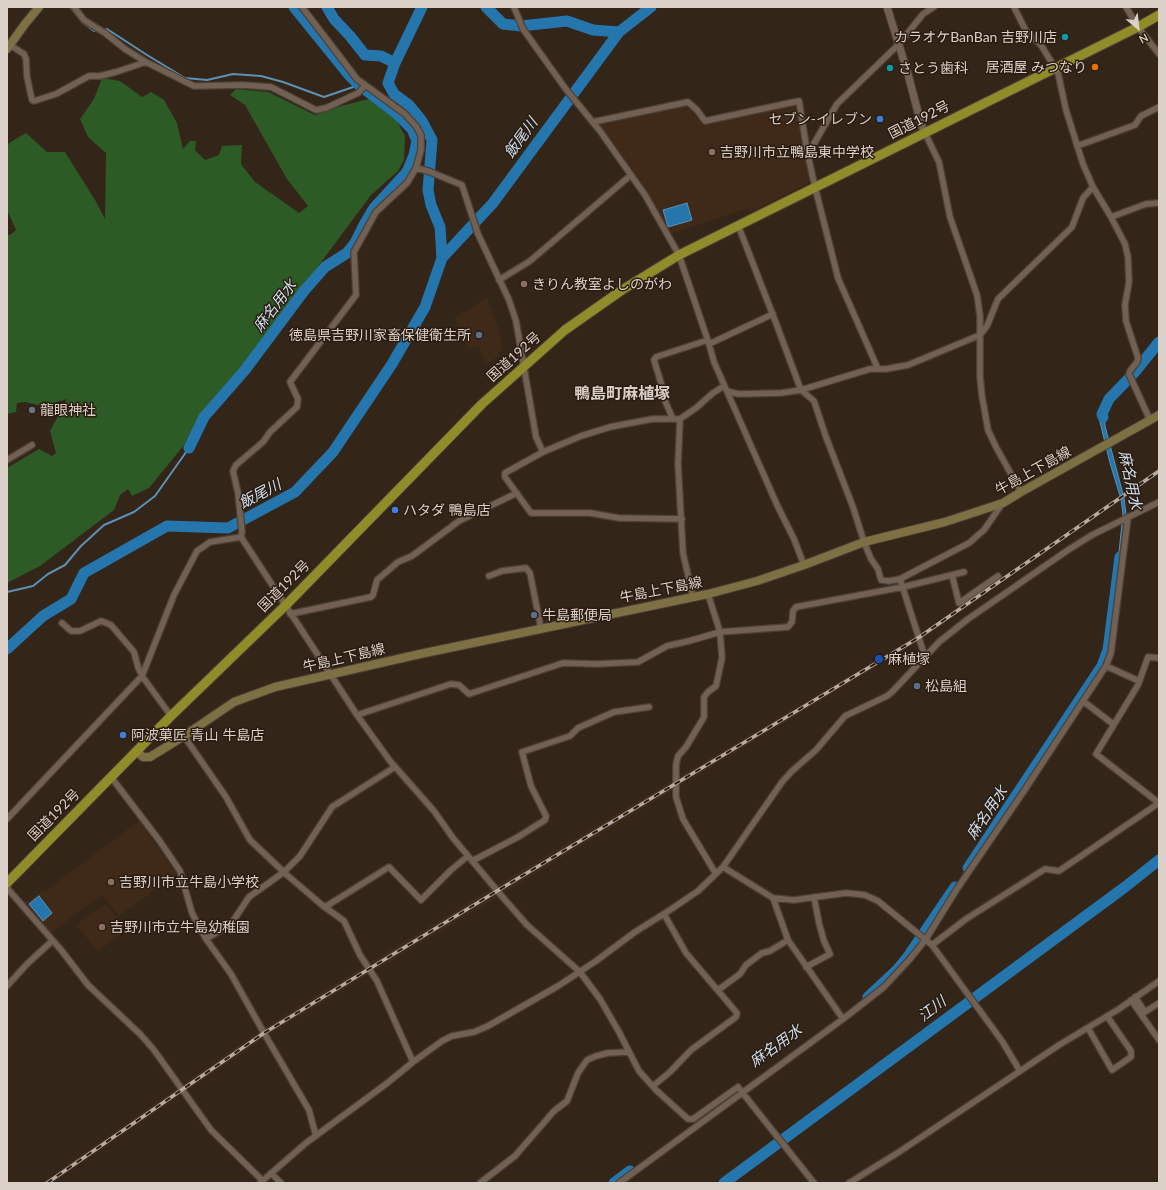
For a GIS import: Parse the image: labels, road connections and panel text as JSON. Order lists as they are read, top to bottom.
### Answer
{
  "streets": {
    "highway": ["国道192号"],
    "main road": ["牛島上下島線"]
  },
  "crossings": [
    ["国道192号", "牛島上下島線"]
  ],
  "districts": ["鴨島町麻植塚"],
  "water": ["飯尾川", "麻名用水", "江川"],
  "places": [
    "カラオケBanBan 吉野川店",
    "居酒屋 みつなり",
    "さとう歯科",
    "セブン-イレブン",
    "吉野川市立鴨島東中学校",
    "きりん教室よしのがわ",
    "徳島県吉野川家畜保健衛生所",
    "龍眼神社",
    "ハタダ 鴨島店",
    "牛島郵便局",
    "麻植塚",
    "松島組",
    "阿波菓匠 青山 牛島店",
    "吉野川市立牛島小学校",
    "吉野川市立牛島幼稚園"
  ],
  "north": "bottom right"
}
